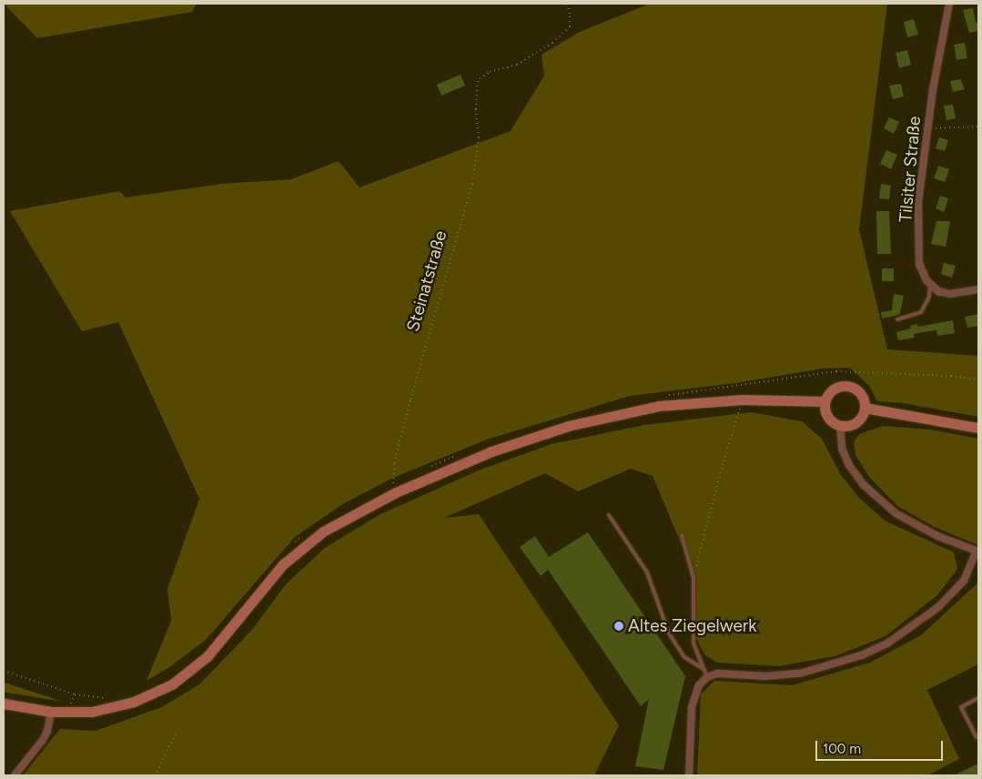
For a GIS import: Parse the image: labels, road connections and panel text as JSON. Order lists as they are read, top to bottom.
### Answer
{
  "streets": {
    "street": ["Tilsiter Straße"],
    "path": ["Steinatstraße"]
  },
  "places": ["Altes Ziegelwerk"],
  "scale_bar": "100 m"
}
